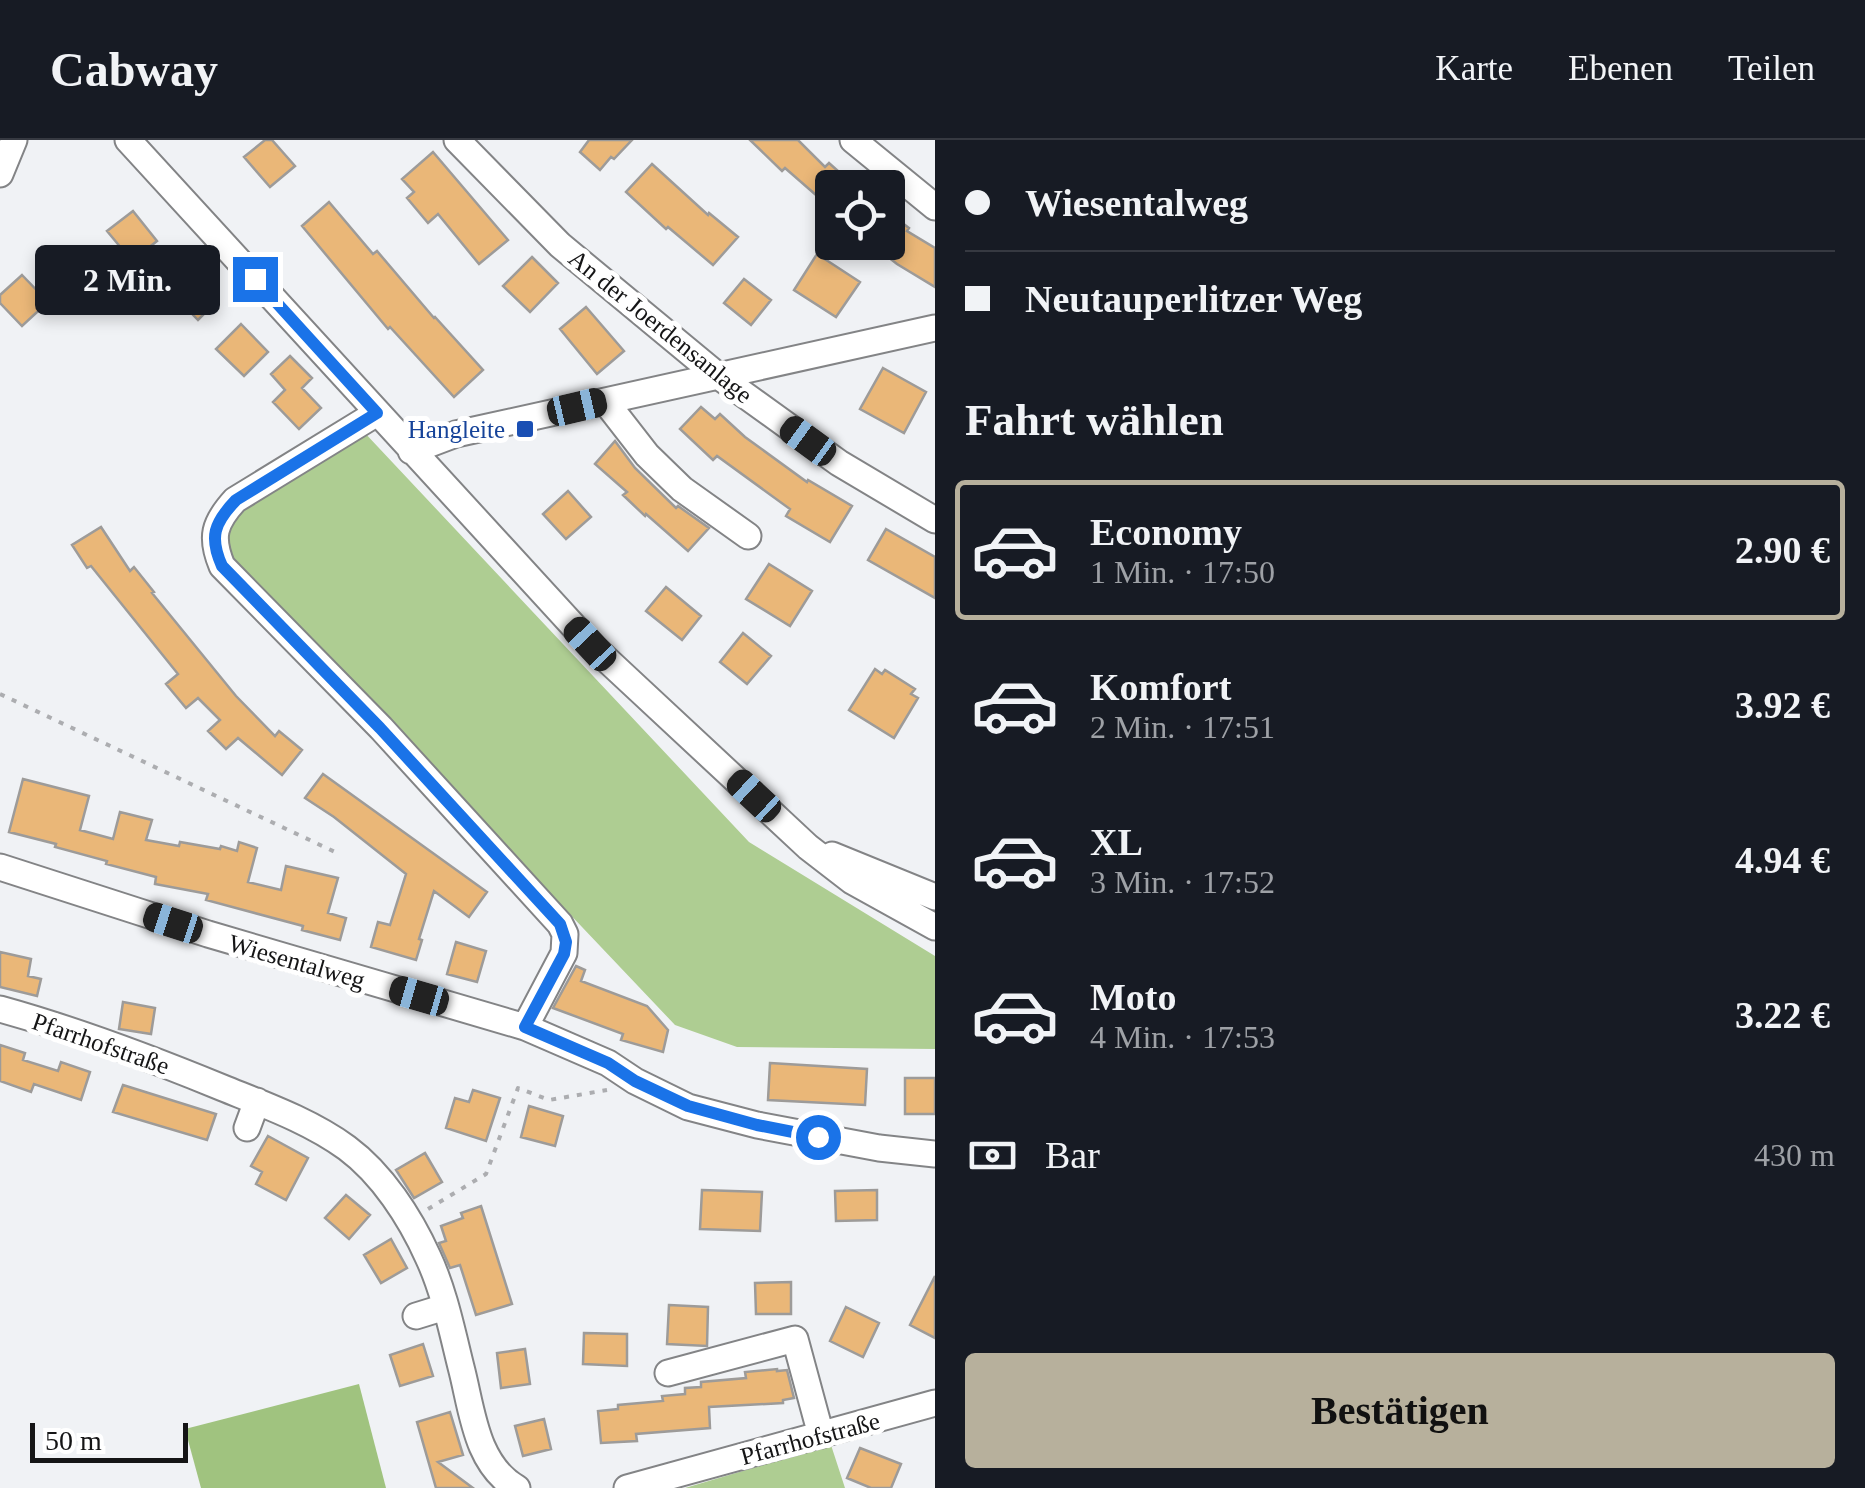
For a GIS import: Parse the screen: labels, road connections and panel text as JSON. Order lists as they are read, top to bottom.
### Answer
{
  "streets": {
    "street": ["An der Joerdensanlage", "Wiesentalweg", "Pfarrhofstraße"]
  },
  "places": {
    "transit": ["Hangleite"]
  },
  "scale_bar": "50 m",
  "page": {
    "header": "Cabway",
    "nav": ["Karte", "Ebenen", "Teilen"],
    "banner": ["Wiesentalweg", "Neutauperlitzer Weg"],
    "bubble": "2 Min.",
    "heading": "Fahrt wählen",
    "list": [
      {
        "name": "Economy",
        "note": "1 Min. · 17:50",
        "value": "2.90 €"
      },
      {
        "name": "Komfort",
        "note": "2 Min. · 17:51",
        "value": "3.92 €"
      },
      {
        "name": "XL",
        "note": "3 Min. · 17:52",
        "value": "4.94 €"
      },
      {
        "name": "Moto",
        "note": "4 Min. · 17:53",
        "value": "3.22 €"
      }
    ],
    "pay": ["Bar", "430 m"],
    "buttons": "Bestätigen",
    "scale": "50 m"
  }
}
